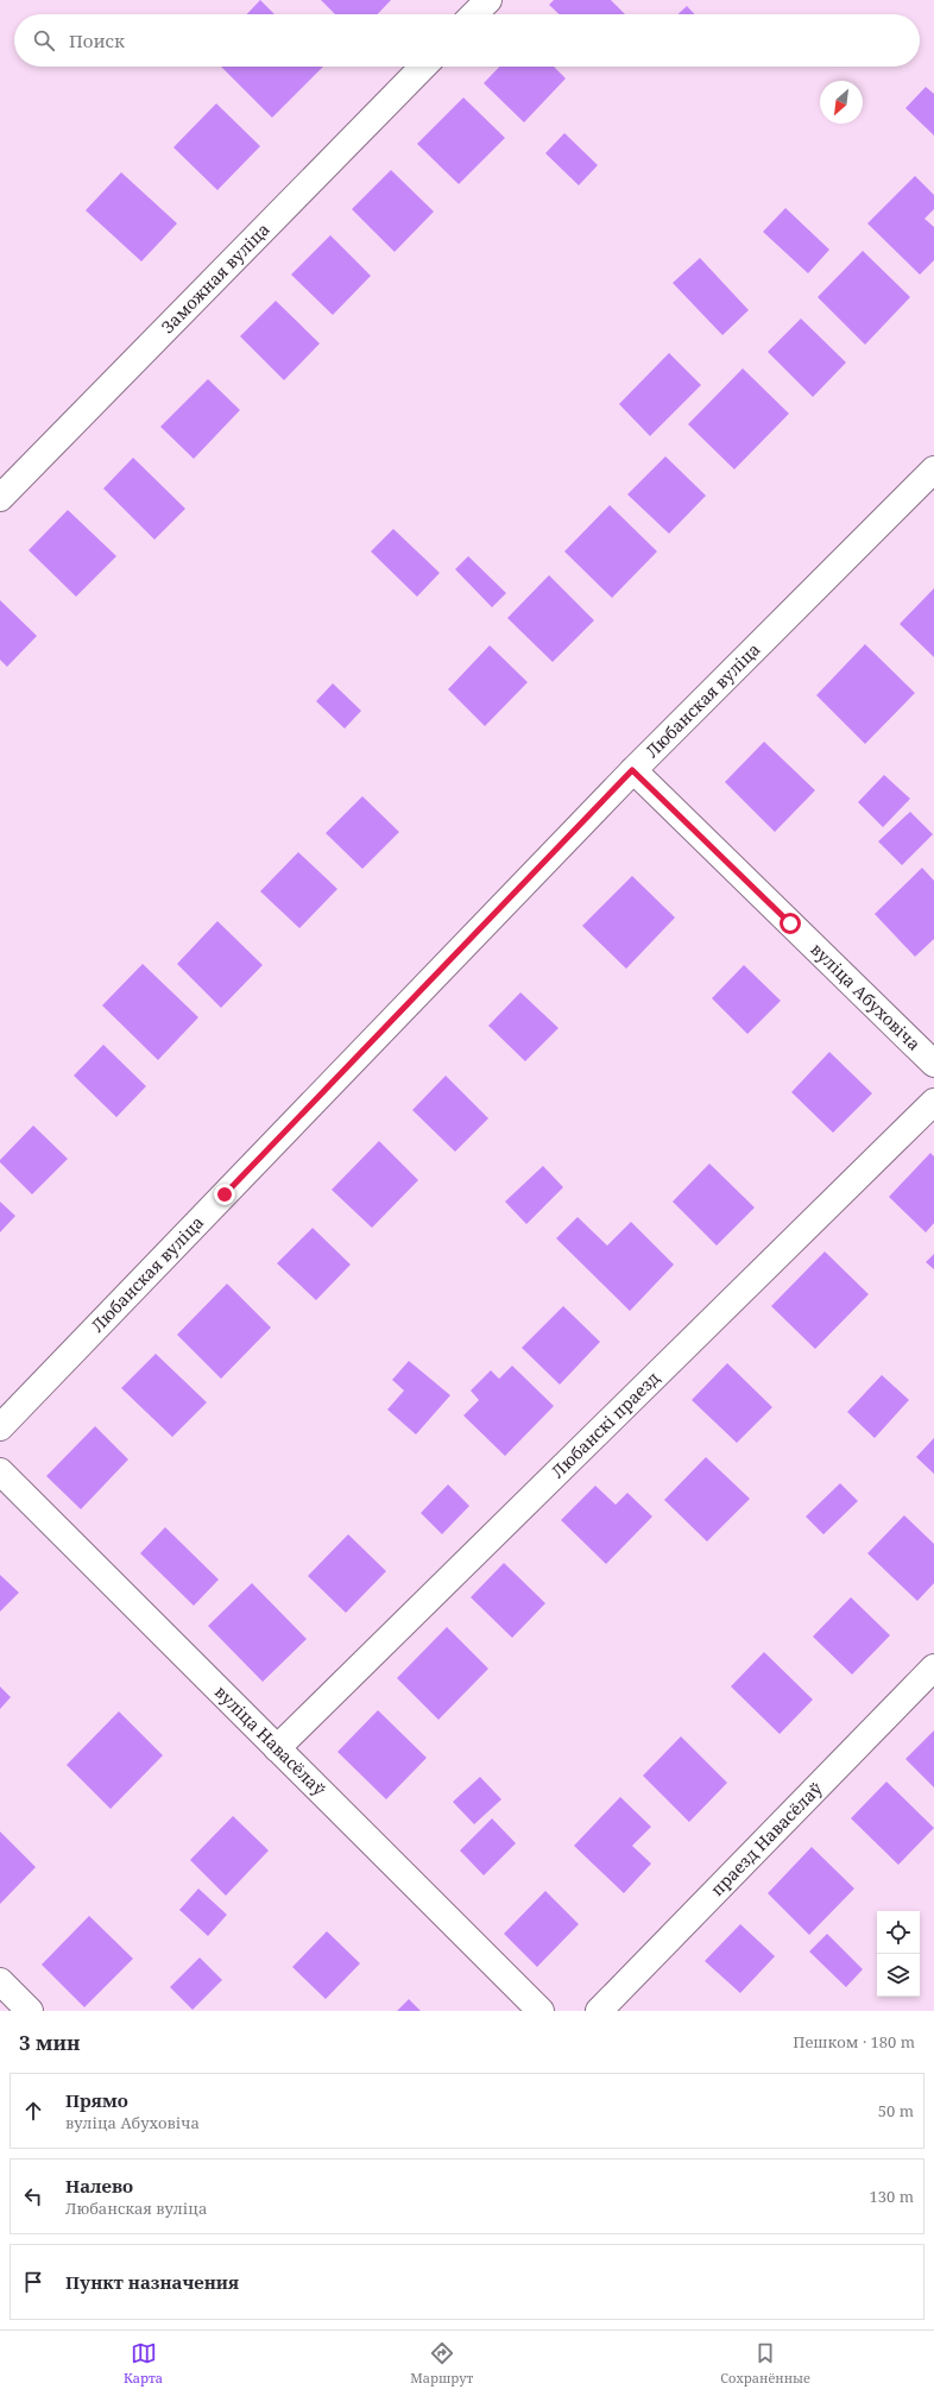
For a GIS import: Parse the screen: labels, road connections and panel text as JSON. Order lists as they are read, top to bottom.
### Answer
{
  "streets": {
    "street": [
      "Заможная вуліца",
      "Любанская вуліца",
      "вуліца Абуховіча",
      "Любанскі праезд",
      "вуліца Навасёлаў",
      "праезд Навасёлаў"
    ]
  },
  "crossings": [
    ["Любанская вуліца", "вуліца Абуховіча"],
    ["Любанскі праезд", "вуліца Навасёлаў"]
  ],
  "north": "bottom left",
  "page": {
    "search": "Поиск",
    "heading": ["3 мин", "Пешком · 180 m"],
    "list": [
      ["Прямо", "вуліца Абуховіча", "50 m"],
      ["Налево", "Любанская вуліца", "130 m"],
      "Пункт назначения"
    ],
    "nav": ["Карта", "Маршрут", "Сохранённые"]
  }
}
